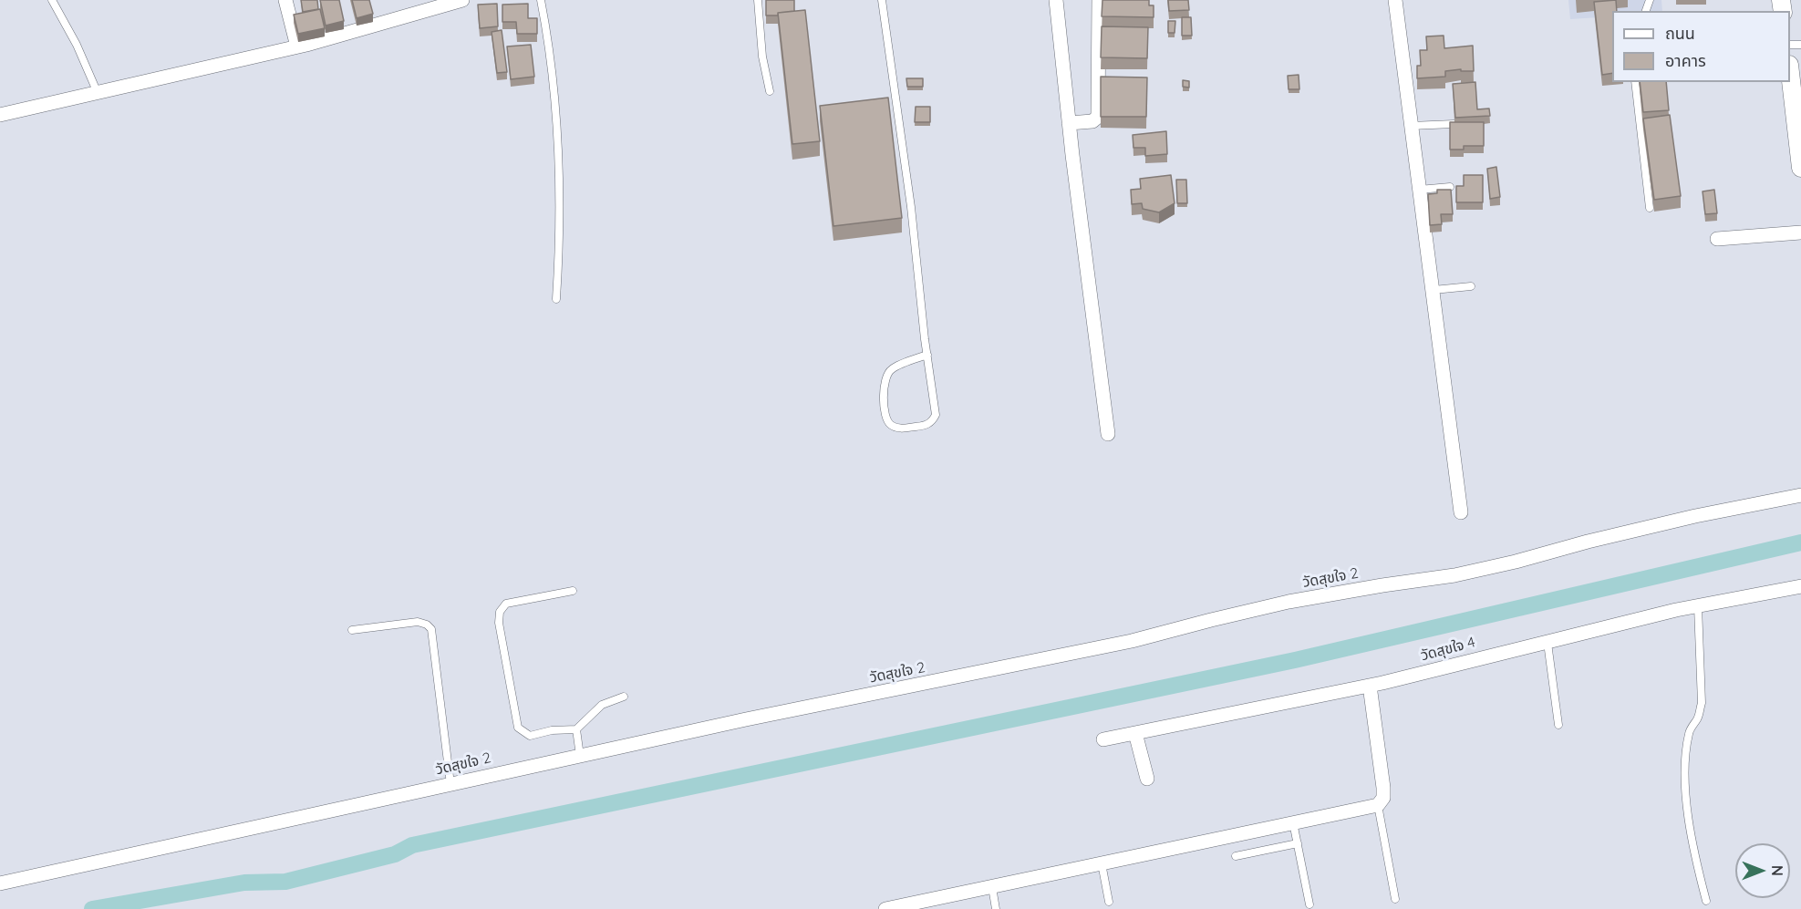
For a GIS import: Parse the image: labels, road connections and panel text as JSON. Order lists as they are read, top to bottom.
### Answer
{
  "streets": {
    "street": ["วัดสุขใจ 2", "วัดสุขใจ 4"]
  },
  "legend": ["ถนน", "อาคาร"],
  "north": "right"
}
